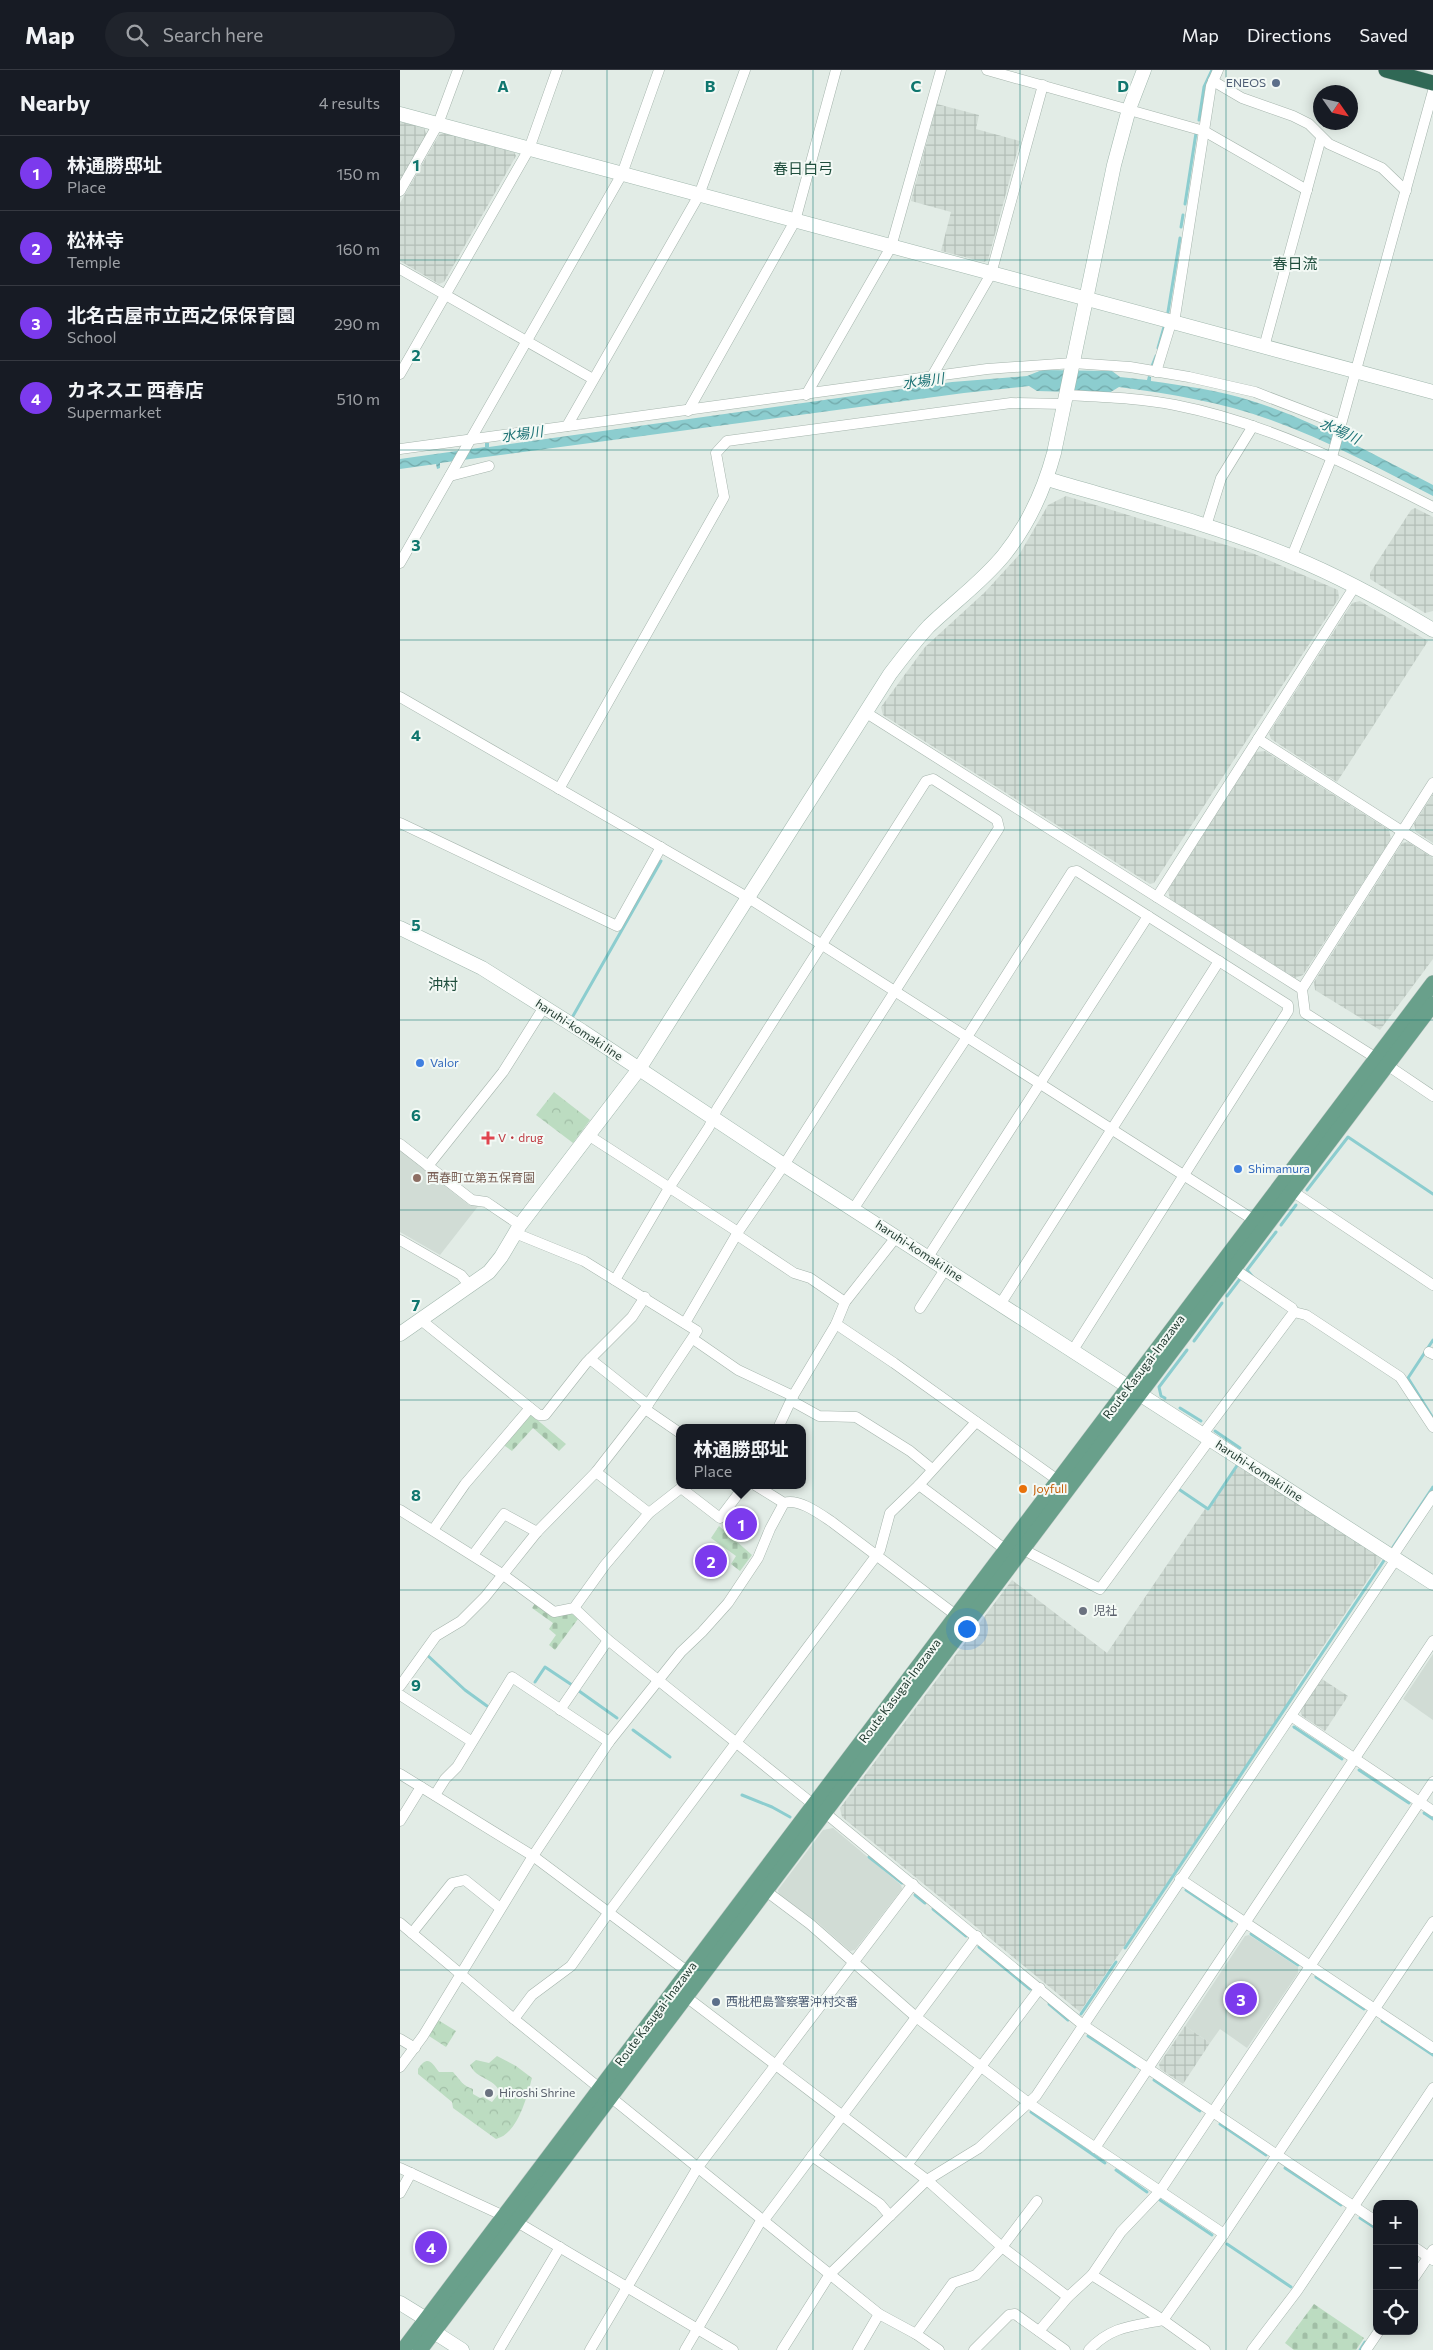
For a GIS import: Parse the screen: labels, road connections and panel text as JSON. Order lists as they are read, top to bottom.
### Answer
{
  "streets": {
    "main road": ["Route Kasugai-Inazawa"],
    "street": ["haruhi-komaki line"]
  },
  "crossings": [
    ["haruhi-komaki line", "Route Kasugai-Inazawa"]
  ],
  "districts": ["春日白弓", "春日流", "沖村"],
  "water": ["水場川"],
  "places": {
    "other": [
      "ENEOS",
      "Valor",
      "Shimamura",
      "西春町立第五保育園",
      "Joyfull",
      "児社",
      "西枇杷島警察署沖村交番",
      "Hiroshi Shrine"
    ],
    "health": ["V・drug"]
  },
  "north": "bottom right",
  "page": {
    "header": "Map",
    "search": "Search here",
    "nav": ["Map", "Directions", "Saved"],
    "heading": ["Nearby", "4 results"],
    "list": [
      {
        "mark": "1",
        "name": "林通勝邸址",
        "note": "Place",
        "value": "150 m"
      },
      {
        "mark": "2",
        "name": "松林寺",
        "note": "Temple",
        "value": "160 m"
      },
      {
        "mark": "3",
        "name": "北名古屋市立西之保保育園",
        "note": "School",
        "value": "290 m"
      },
      {
        "mark": "4",
        "name": "カネスエ 西春店",
        "note": "Supermarket",
        "value": "510 m"
      }
    ],
    "popup": ["林通勝邸址", "Place"],
    "pins": [
      "1",
      "2",
      "3",
      "4"
    ],
    "map_buttons": ["+", "−"]
  },
  "grid": {
    "columns": [
      "A",
      "B",
      "C",
      "D"
    ],
    "rows": [
      "1",
      "2",
      "3",
      "4",
      "5",
      "6",
      "7",
      "8",
      "9"
    ]
  }
}
